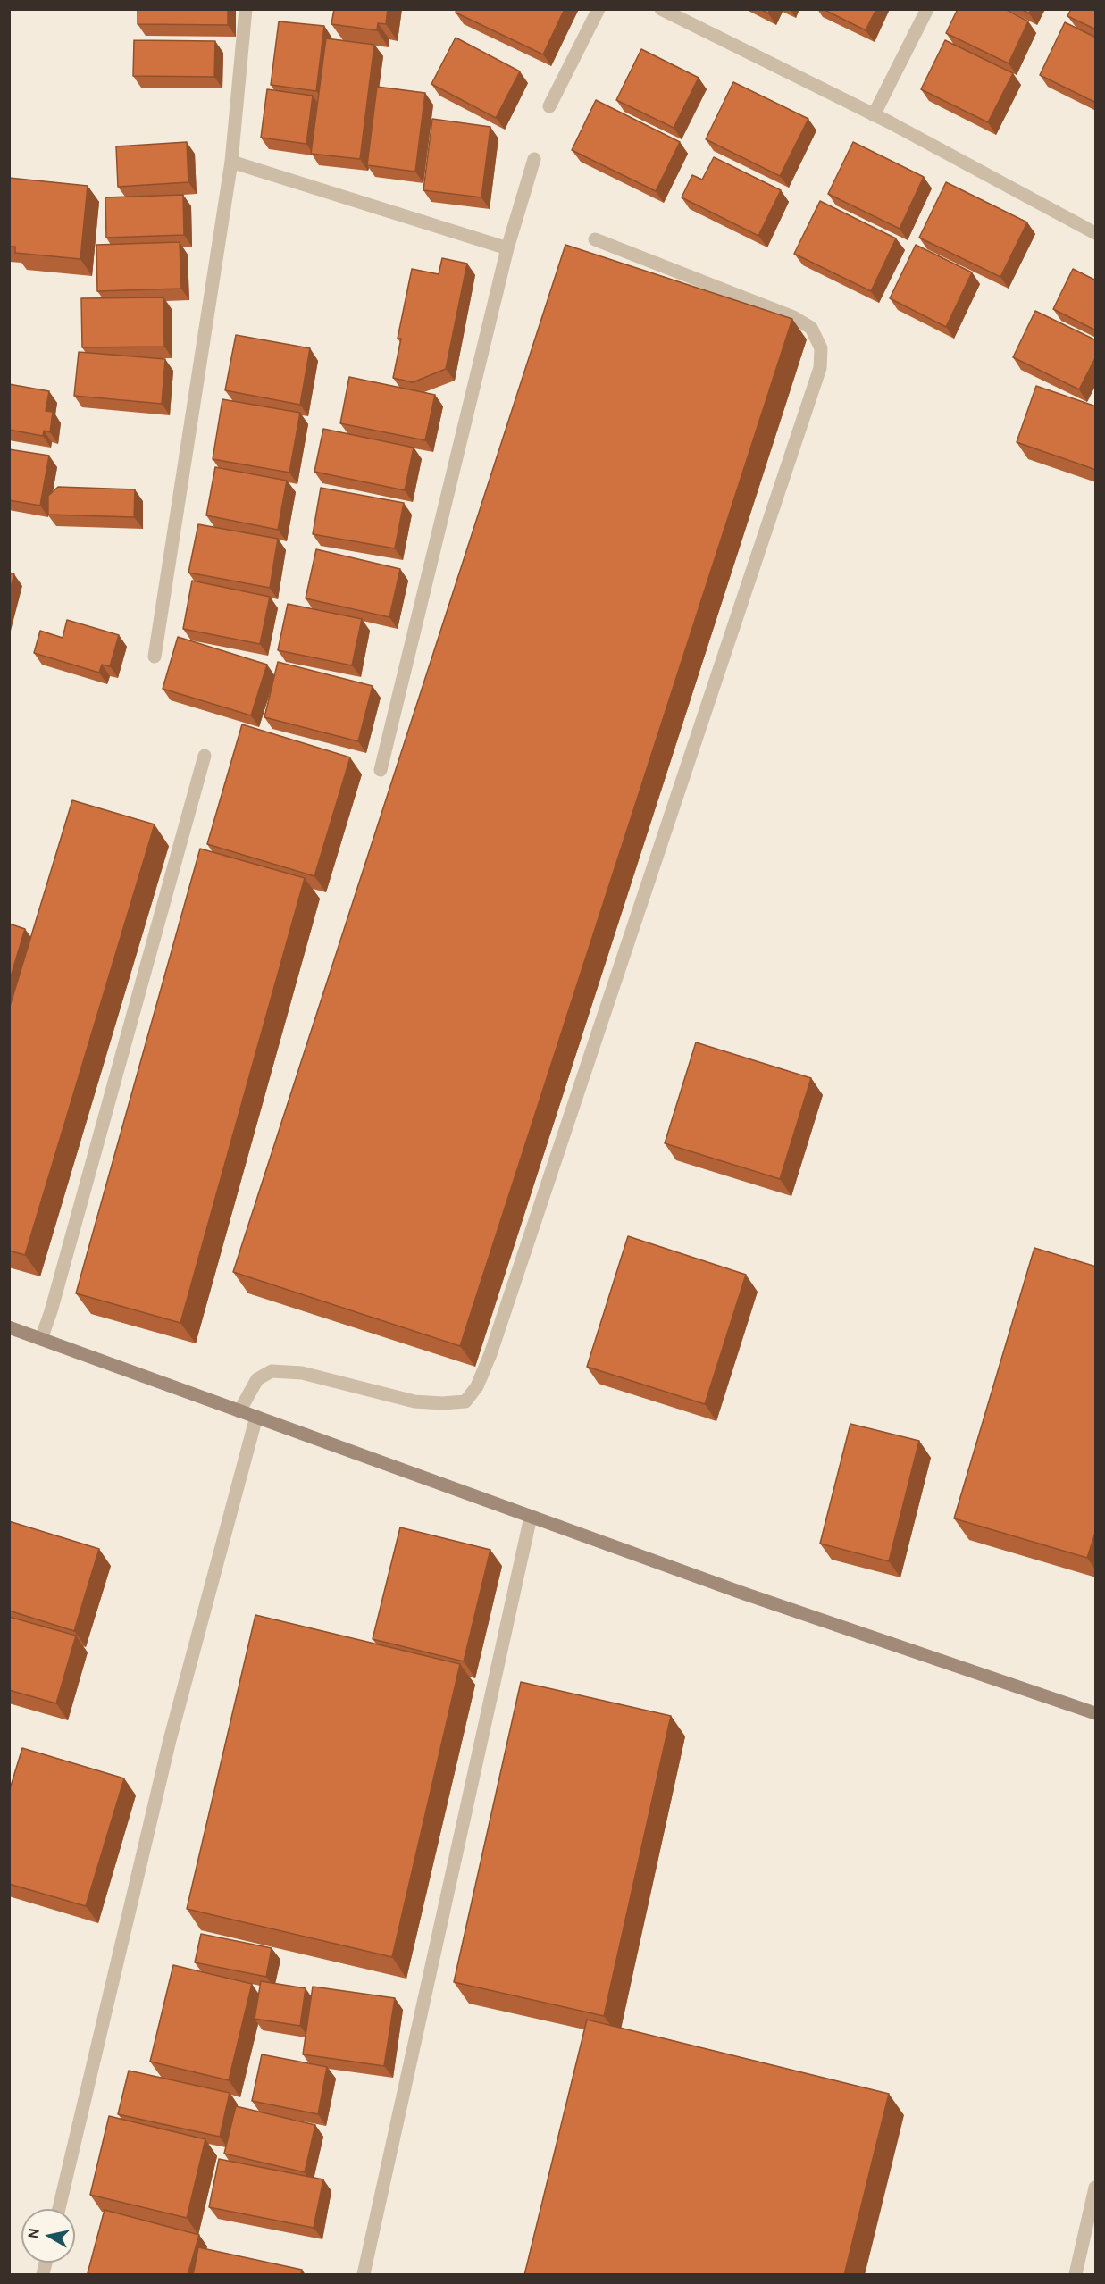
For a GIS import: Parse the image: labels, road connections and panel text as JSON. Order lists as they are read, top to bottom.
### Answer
{
  "north": "left"
}
